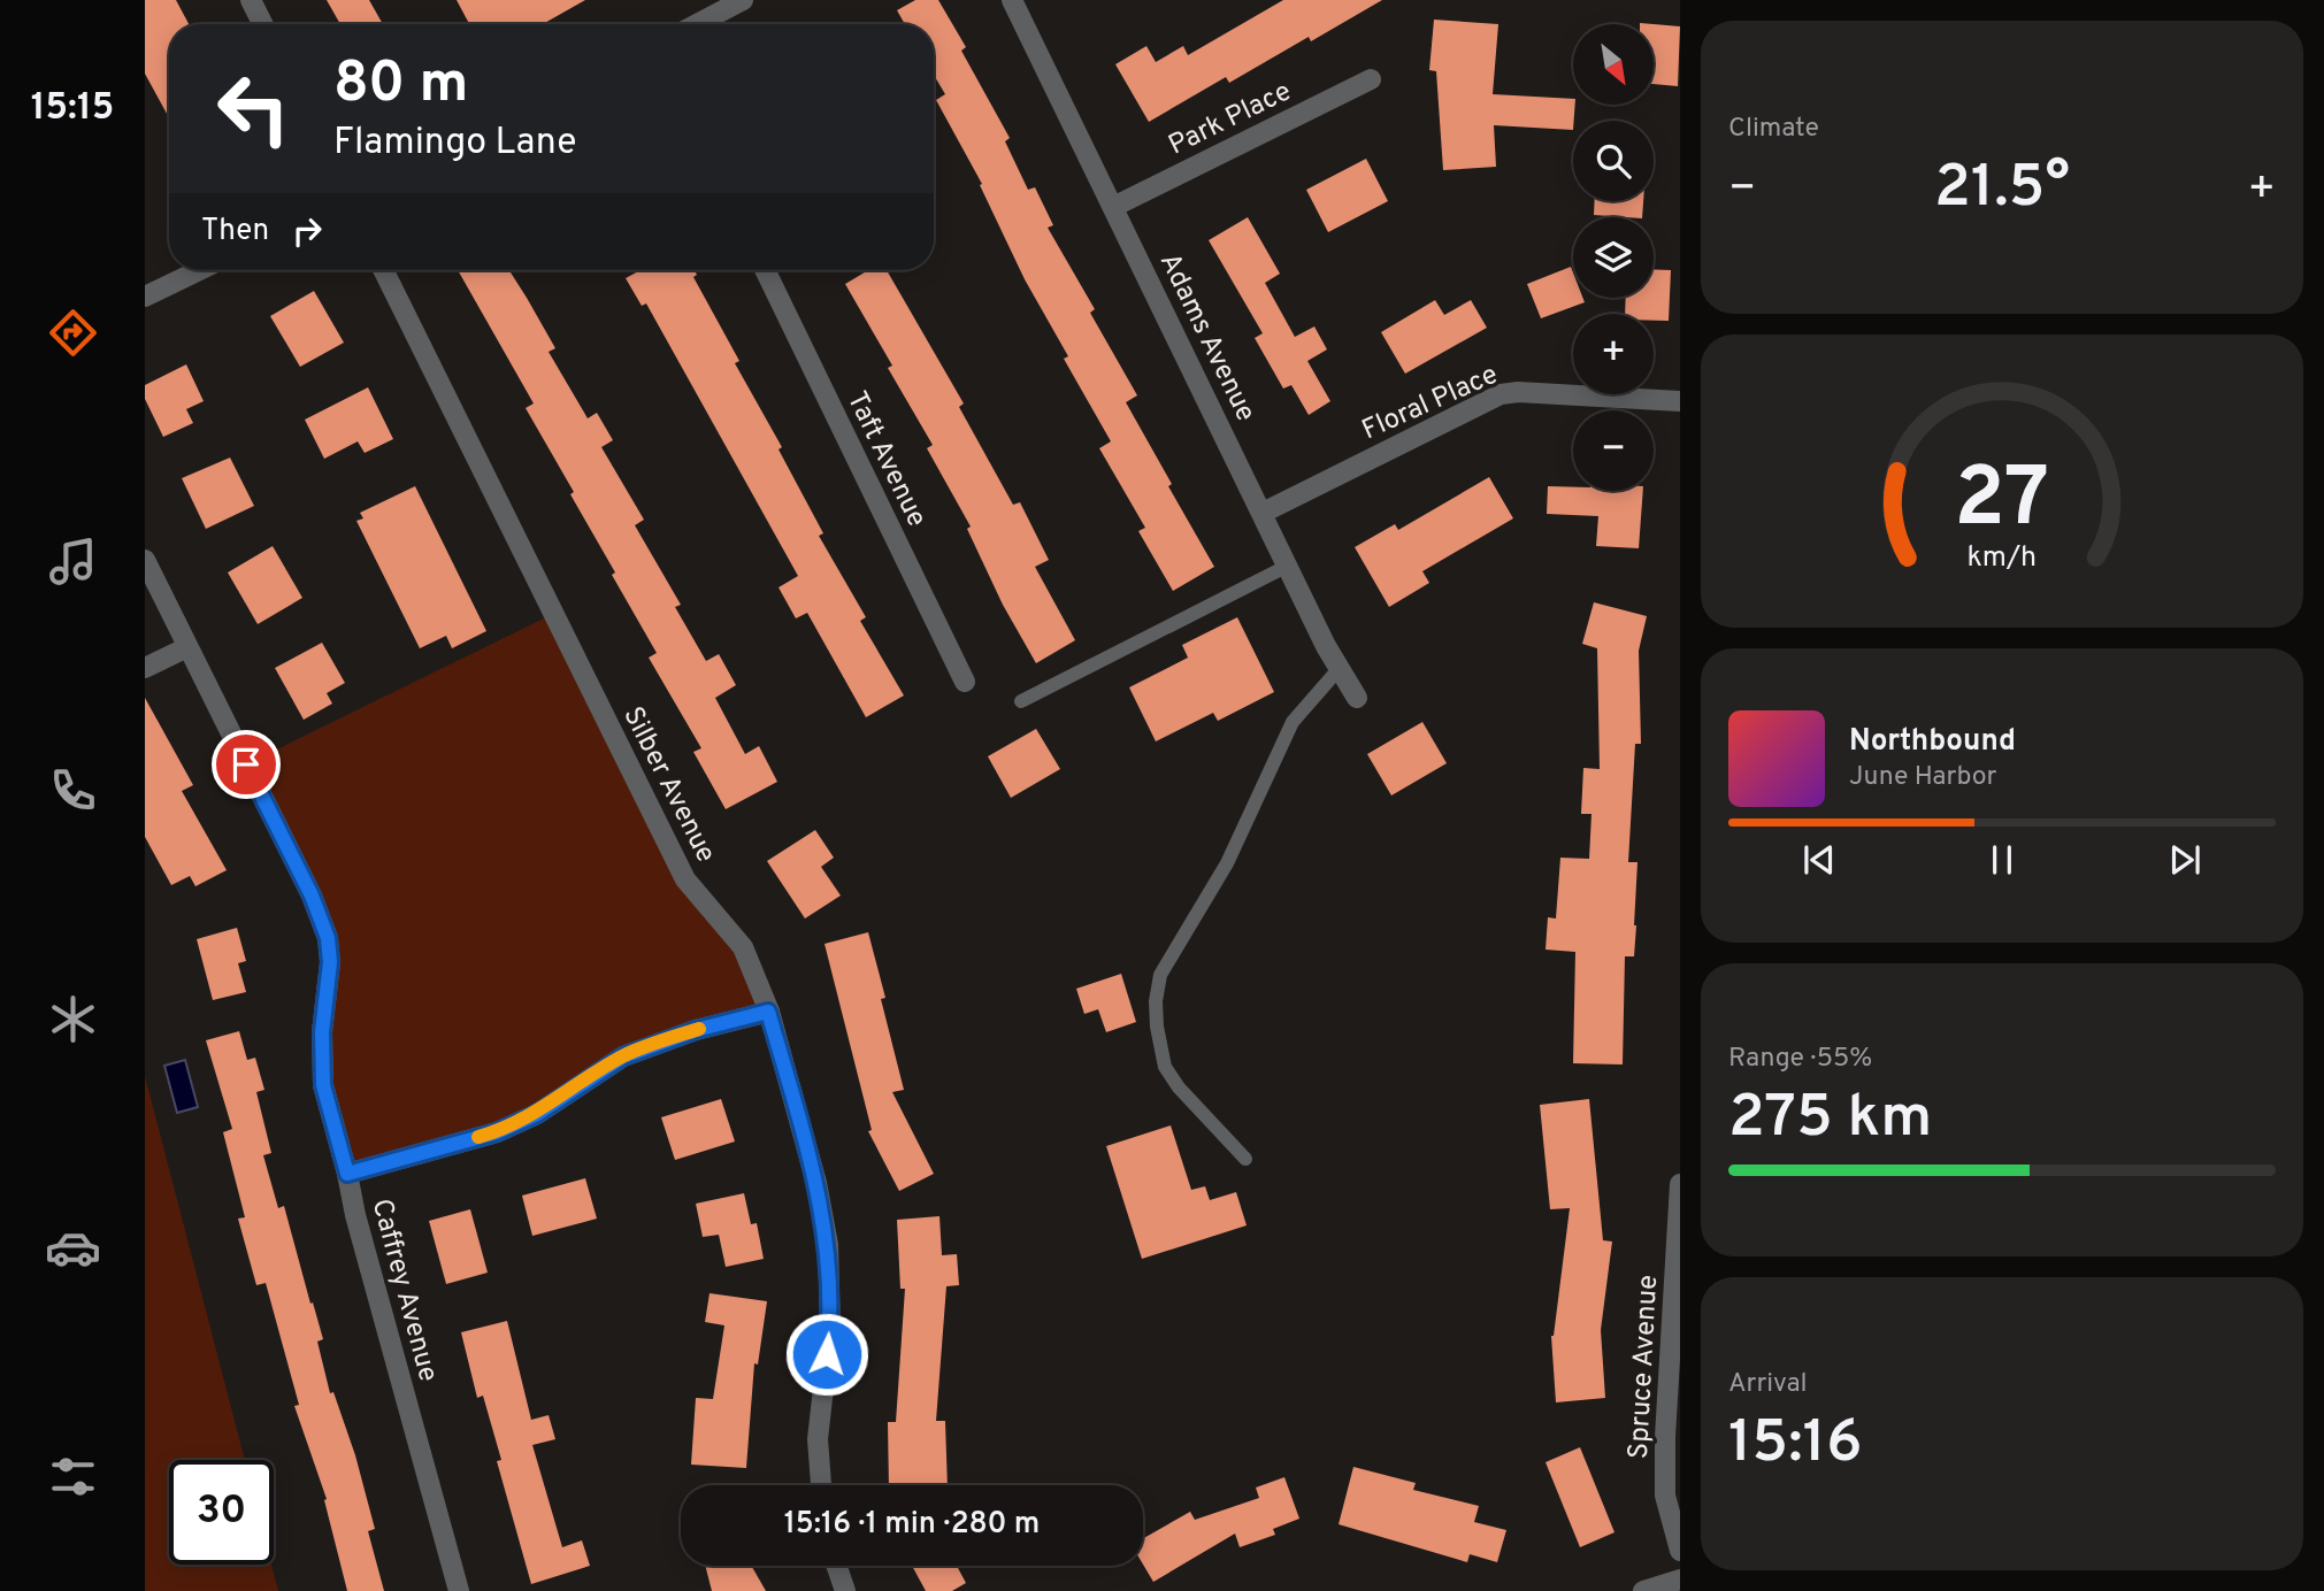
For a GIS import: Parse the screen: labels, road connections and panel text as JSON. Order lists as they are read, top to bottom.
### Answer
{
  "streets": {
    "street": [
      "Park Place",
      "Adams Avenue",
      "Floral Place",
      "Taft Avenue",
      "Silber Avenue",
      "Caffrey Avenue",
      "Spruce Avenue"
    ]
  },
  "crossings": [
    ["Park Place", "Adams Avenue"],
    ["Adams Avenue", "Floral Place"]
  ],
  "north": "bottom right",
  "page": {
    "tabs": "15:15",
    "tile": [
      "Climate",
      ["Range · 55%", "275 km"],
      ["Arrival", "15:16"]
    ],
    "map_buttons": ["+", "−"],
    "turn": ["80 m", "Flamingo Lane"],
    "heat": ["−", "21.5°", "+"],
    "then": "Then",
    "song": ["Northbound", "June Harbor"],
    "limit": "30",
    "trip": "15:16 · 1 min · 280 m",
    "gauge": ["27", "km/h"]
  }
}
